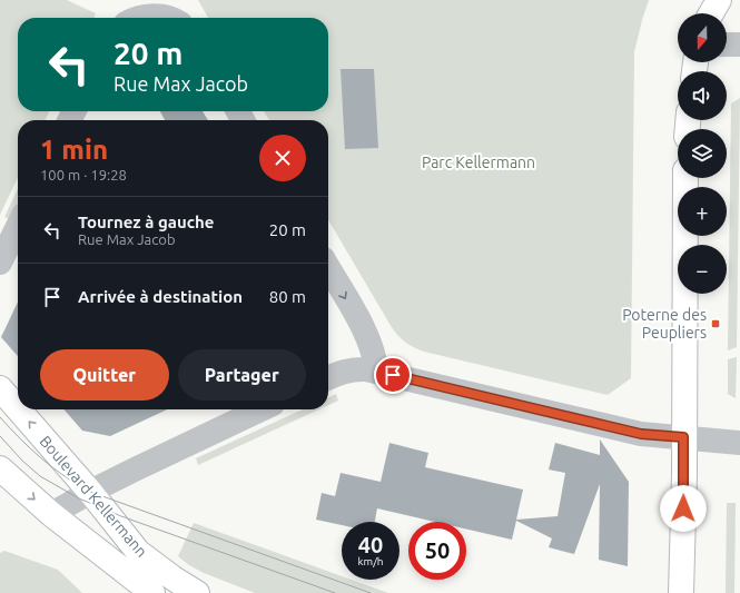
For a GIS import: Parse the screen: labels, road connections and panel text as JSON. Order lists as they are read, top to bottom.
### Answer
{
  "streets": {
    "main road": ["Boulevard Kellermann"]
  },
  "parks": ["Parc Kellermann"],
  "places": {
    "transit": ["Poterne des Peupliers"]
  },
  "north": "bottom",
  "page": {
    "map_buttons": ["+", "−"],
    "turn": ["20 m", "Rue Max Jacob"],
    "heading": ["1 min", "100 m · 19:28"],
    "list": [
      {
        "name": "Tournez à gauche",
        "note": "Rue Max Jacob",
        "value": "20 m"
      },
      {
        "name": "Arrivée à destination",
        "value": "80 m"
      }
    ],
    "buttons": ["Quitter", "Partager"],
    "speed": "40 km/h",
    "limit": "50"
  }
}
